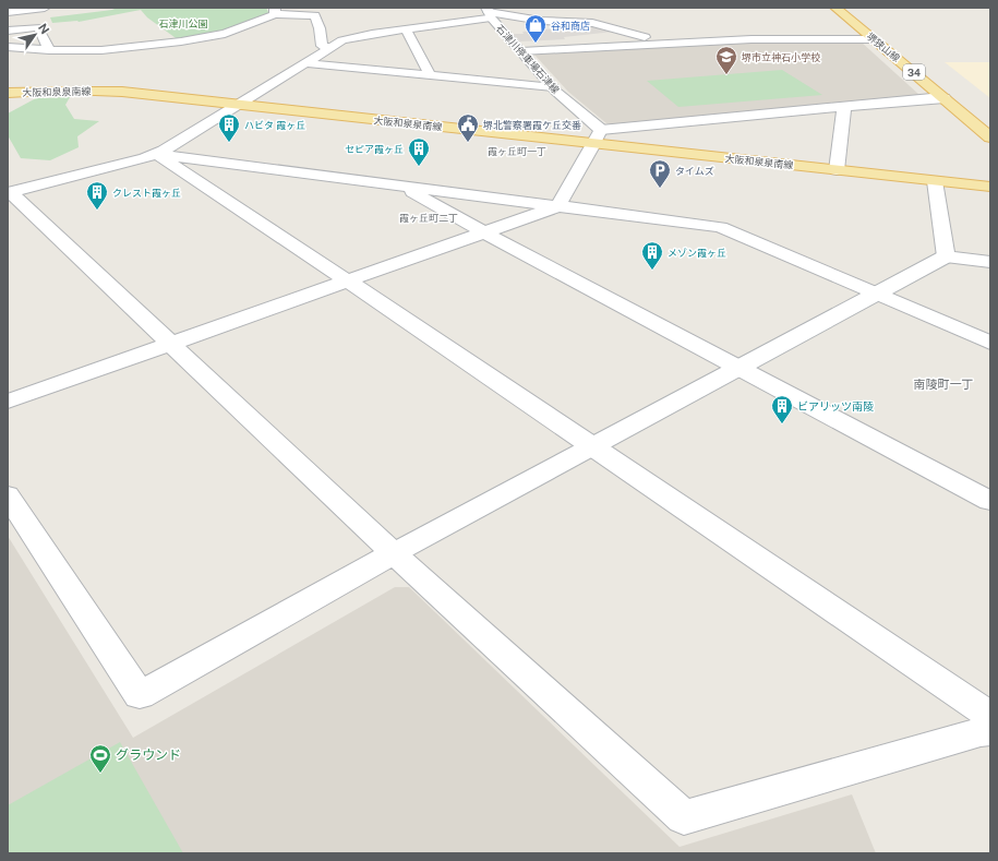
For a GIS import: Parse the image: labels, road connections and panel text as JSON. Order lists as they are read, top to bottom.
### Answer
{
  "streets": {
    "main road": ["堺狭山線", "34", "大阪和泉泉南線"],
    "street": ["石津川停車場石津線"]
  },
  "crossings": [
    ["石津川停車場石津線", "大阪和泉泉南線"]
  ],
  "districts": ["霞ヶ丘町一丁", "霞ヶ丘町二丁", "南陵町一丁"],
  "parks": ["石津川公園"],
  "places": {
    "shop": ["谷和商店"],
    "school or university": ["堺市立神石小学校"],
    "building": [
      "ハビタ 霞ヶ丘",
      "セピア霞ヶ丘",
      "クレスト霞ヶ丘",
      "メゾン霞ヶ丘",
      "ビアリッツ南陵"
    ],
    "public building": ["堺北警察署霞ケ丘交番"],
    "parking": ["タイムズ"],
    "sports": ["グラウンド"]
  },
  "north": "top right"
}
